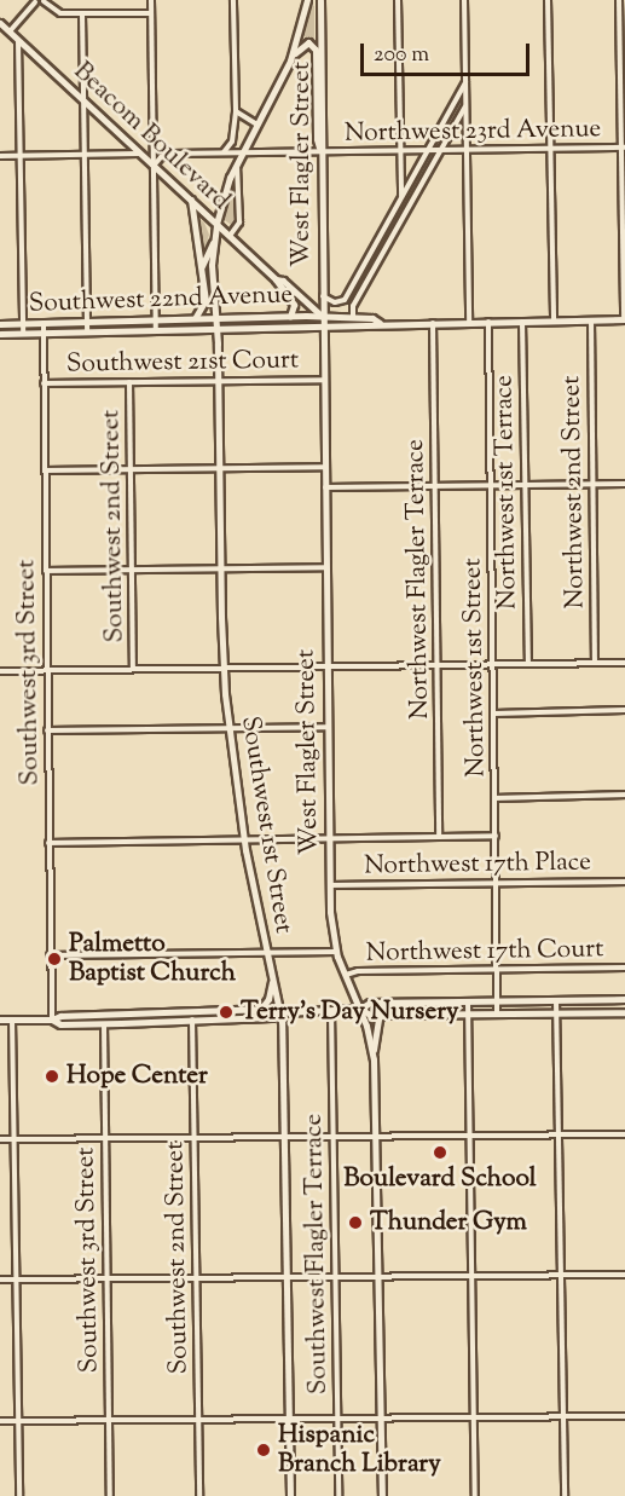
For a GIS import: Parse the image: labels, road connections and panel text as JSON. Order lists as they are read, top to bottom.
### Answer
{
  "streets": {
    "main road": [
      "Beacom Boulevard",
      "West Flagler Street",
      "Southwest 22nd Avenue",
      "Southwest 1st Street"
    ],
    "street": [
      "Northwest 23rd Avenue",
      "Southwest 21st Court",
      "Northwest 1st Terrace",
      "Northwest 2nd Street",
      "Southwest 2nd Street",
      "Northwest Flagler Terrace",
      "Northwest 1st Street",
      "Southwest 3rd Street",
      "Northwest 17th Place",
      "Northwest 17th Court",
      "Southwest Flagler Terrace"
    ]
  },
  "crossings": [
    ["Northwest 23rd Avenue", "Beacom Boulevard"],
    ["Northwest 23rd Avenue", "West Flagler Street"],
    ["Northwest 23rd Avenue", "Southwest 1st Street"],
    ["Beacom Boulevard", "West Flagler Street"],
    ["Beacom Boulevard", "Southwest 22nd Avenue"],
    ["Beacom Boulevard", "Southwest 1st Street"],
    ["West Flagler Street", "Southwest 22nd Avenue"],
    ["West Flagler Street", "Southwest 21st Court"],
    ["West Flagler Street", "Northwest 17th Place"],
    ["West Flagler Street", "Northwest 17th Court"],
    ["Southwest 22nd Avenue", "Southwest 3rd Street"],
    ["Southwest 22nd Avenue", "Southwest 1st Street"],
    ["Southwest 21st Court", "Southwest 2nd Street"],
    ["Southwest 21st Court", "Southwest 3rd Street"],
    ["Southwest 21st Court", "Southwest 1st Street"],
    ["Northwest 1st Street", "Northwest 17th Place"],
    ["Northwest 1st Street", "Northwest 17th Court"]
  ],
  "places": [
    "Palmetto Baptist Church",
    "Terry's Day Nursery",
    "Hope Center",
    "Boulevard School",
    "Thunder Gym",
    "Hispanic Branch Library"
  ],
  "scale_bar": "200 m"
}
